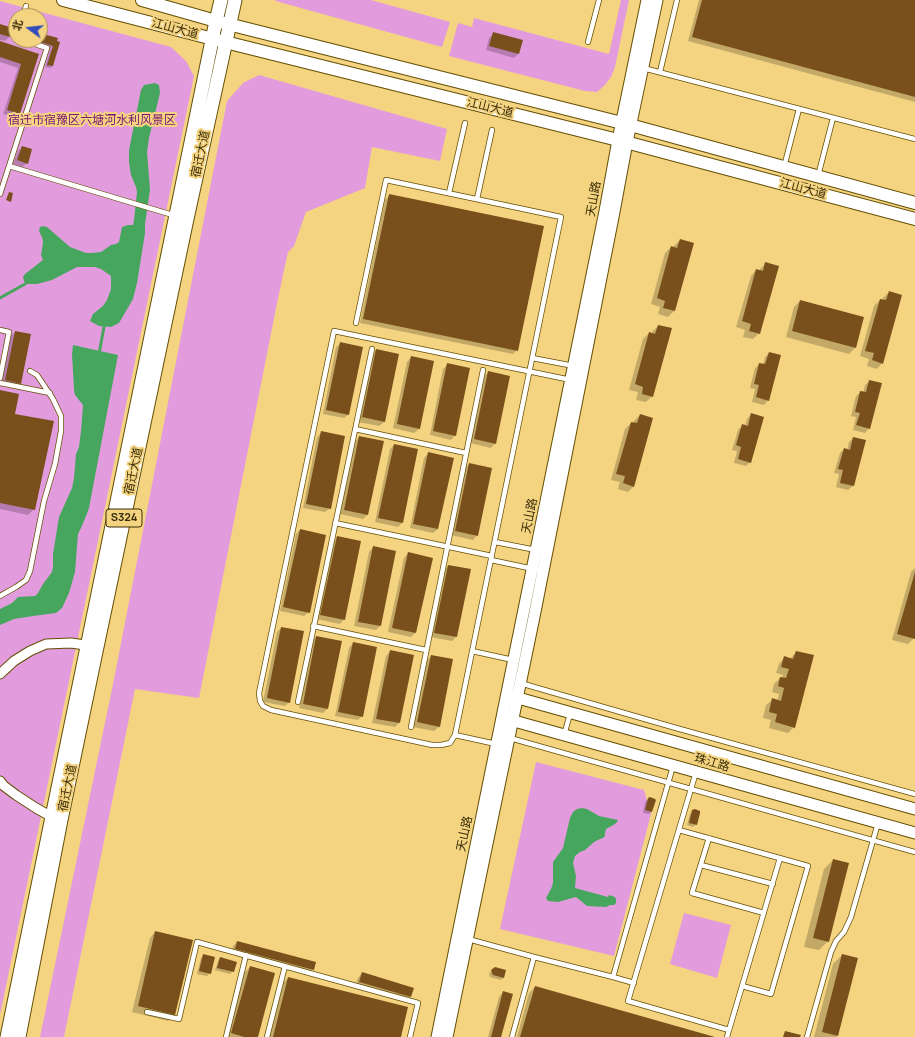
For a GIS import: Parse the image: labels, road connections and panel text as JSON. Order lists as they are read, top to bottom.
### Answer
{
  "streets": {
    "main road": ["江山大道", "宿迁大道", "S324"],
    "street": ["天山路", "珠江路"]
  },
  "crossings": [
    ["江山大道", "宿迁大道"],
    ["江山大道", "天山路"],
    ["天山路", "珠江路"]
  ],
  "parks": ["宿迁市宿豫区六塘河水利风景区"],
  "north": "left"
}
